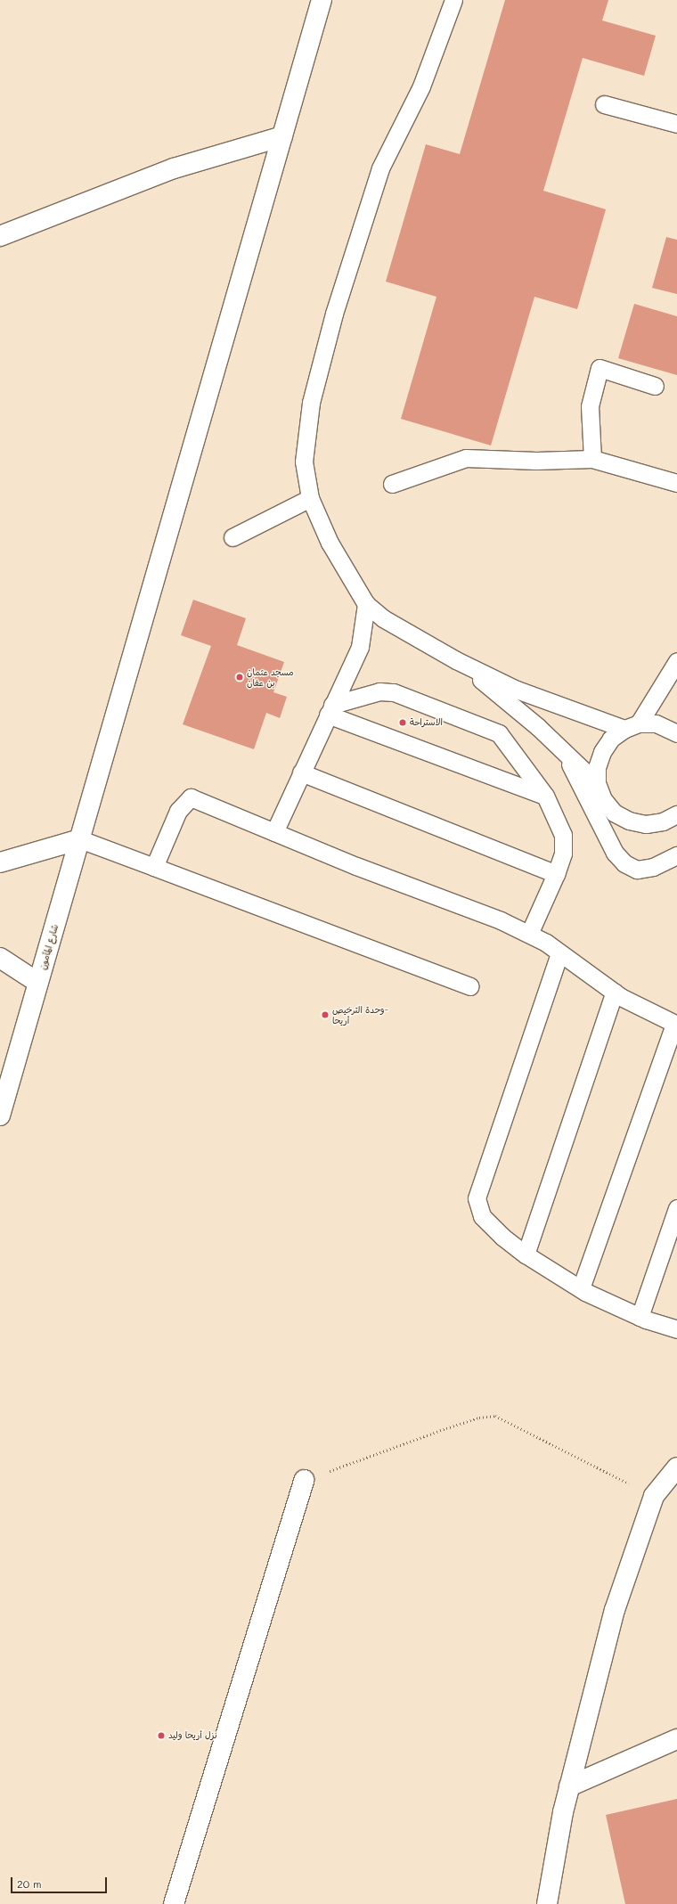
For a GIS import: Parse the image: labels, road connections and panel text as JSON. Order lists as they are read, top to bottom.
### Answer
{
  "streets": {
    "street": ["شارع المأمون"]
  },
  "places": [
    "مسجد عثمان بن عفان",
    "الاستراحة",
    "وحدة الترخيص- أريحا",
    "نزل أريحا وليد"
  ],
  "scale_bar": "20 m"
}
